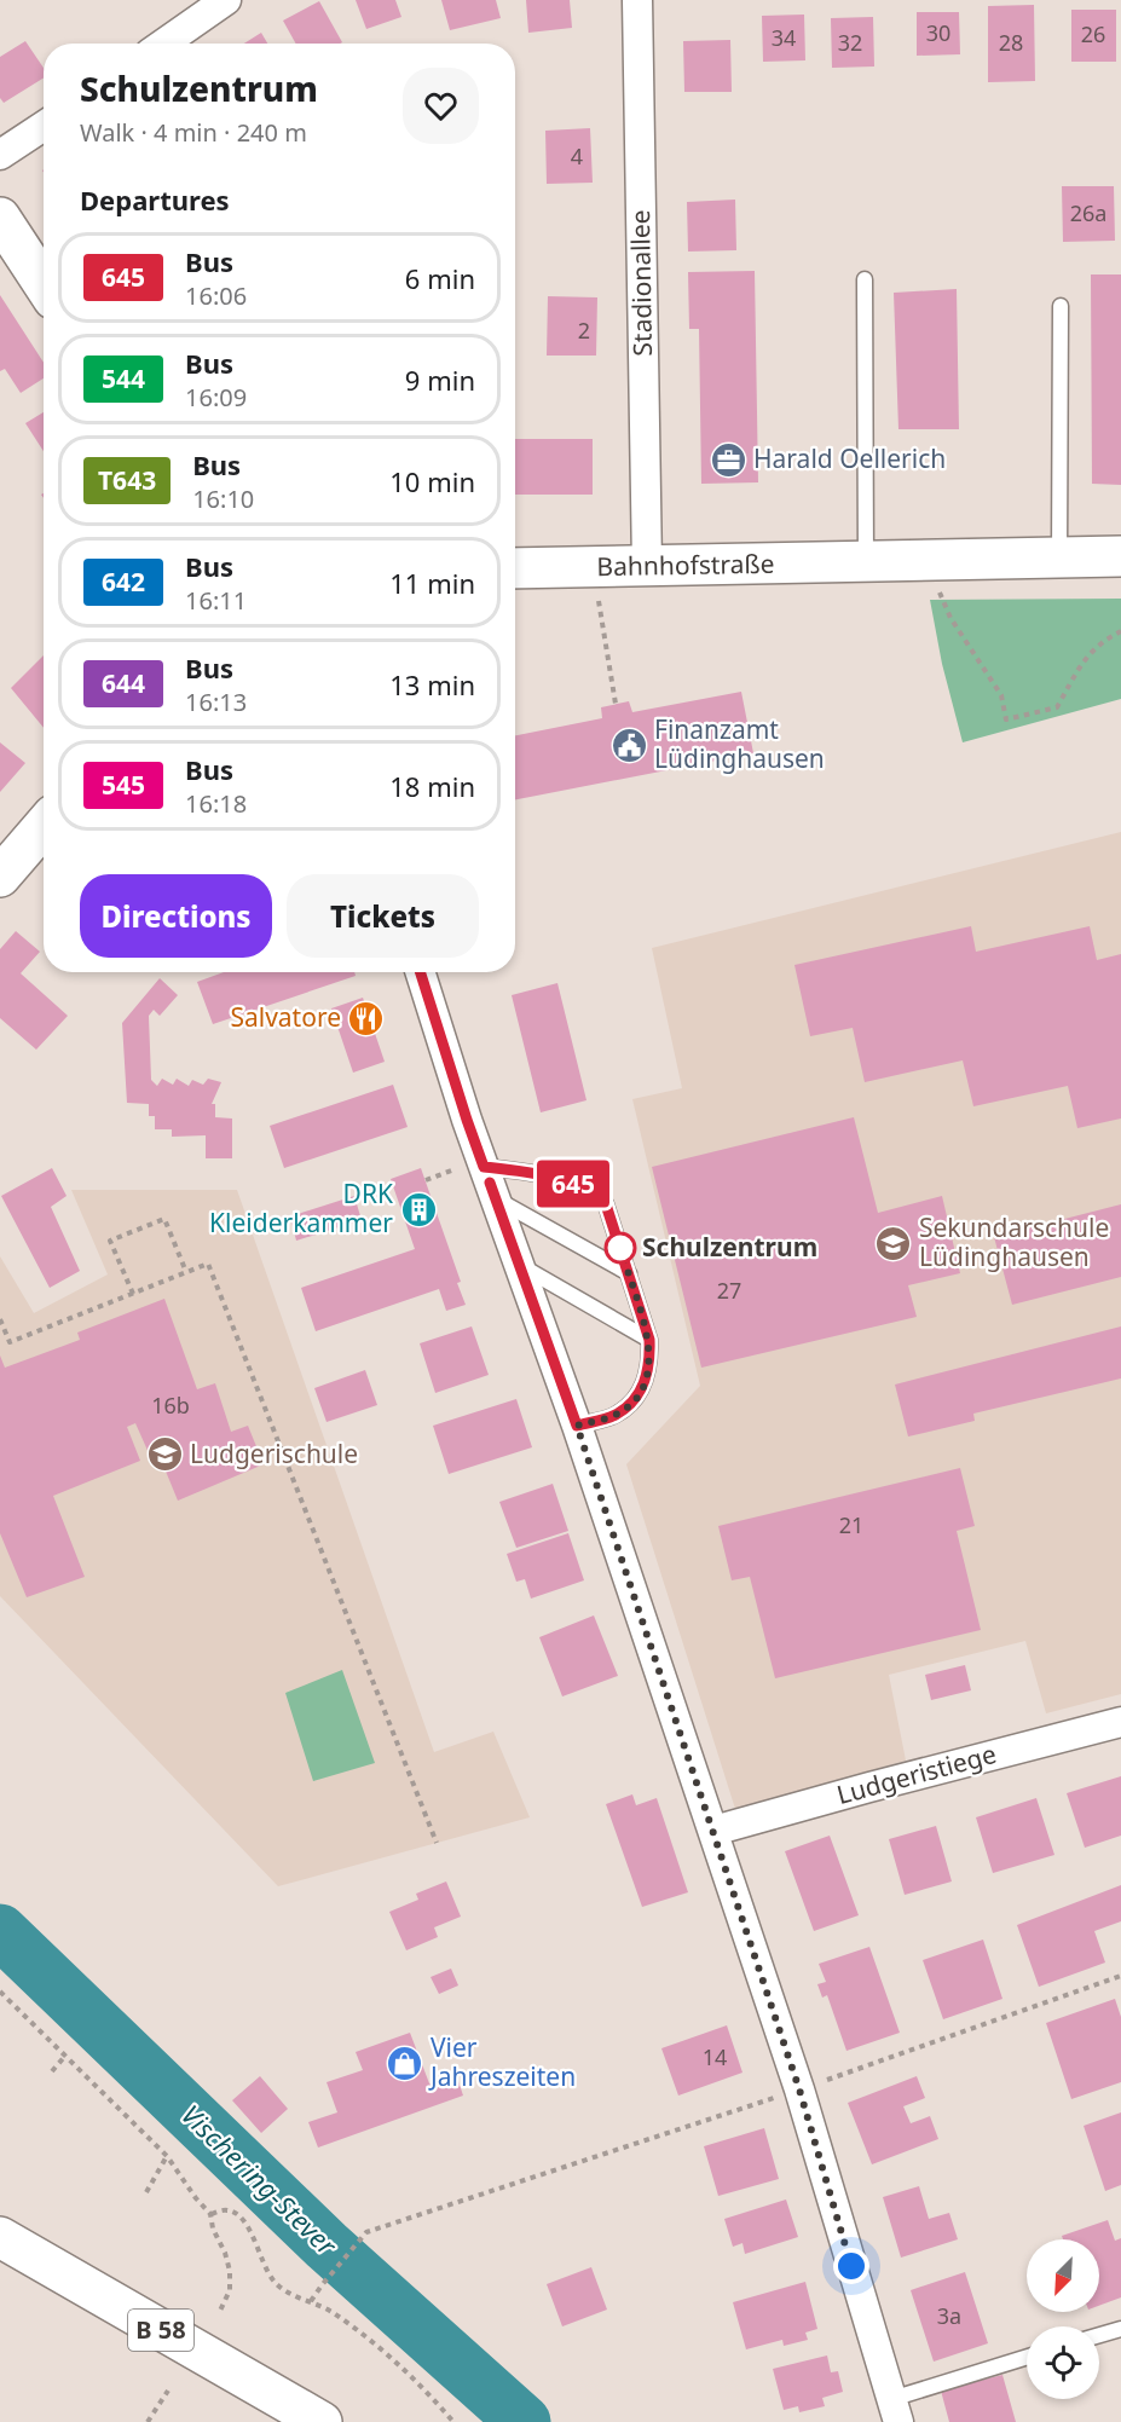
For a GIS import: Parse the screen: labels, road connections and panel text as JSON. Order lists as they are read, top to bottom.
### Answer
{
  "streets": {
    "main road": ["Bahnhofstraße", "B 58"],
    "street": ["Stadionallee", "Ludgeristiege"]
  },
  "crossings": [
    ["Stadionallee", "Bahnhofstraße"]
  ],
  "water": ["Vischering-Stever"],
  "places": {
    "office": ["Harald Oellerich"],
    "public building": ["Finanzamt Lüdinghausen"],
    "restaurant": ["Salvatore"],
    "building": ["DRK Kleiderkammer"],
    "school or university": ["Sekundarschule Lüdinghausen", "Ludgerischule"],
    "other": ["Schulzentrum"],
    "shop": ["Vier Jahreszeiten"]
  },
  "lines": ["bus line 645"],
  "house_numbers": [
    "30",
    "26",
    "34",
    "32",
    "28",
    "4",
    "26a",
    "2",
    "27",
    "16b",
    "21",
    "14",
    "3a"
  ],
  "north": "bottom left",
  "page": {
    "on_map": "645",
    "heading": [
      ["Schulzentrum", "Walk · 4 min · 240 m"],
      "Departures"
    ],
    "list": [
      {
        "mark": "645",
        "name": "Bus",
        "note": "16:06",
        "value": "6 min"
      },
      {
        "mark": "544",
        "name": "Bus",
        "note": "16:09",
        "value": "9 min"
      },
      {
        "mark": "T643",
        "name": "Bus",
        "note": "16:10",
        "value": "10 min"
      },
      {
        "mark": "642",
        "name": "Bus",
        "note": "16:11",
        "value": "11 min"
      },
      {
        "mark": "644",
        "name": "Bus",
        "note": "16:13",
        "value": "13 min"
      },
      {
        "mark": "545",
        "name": "Bus",
        "note": "16:18",
        "value": "18 min"
      }
    ],
    "buttons": ["Directions", "Tickets"]
  }
}
